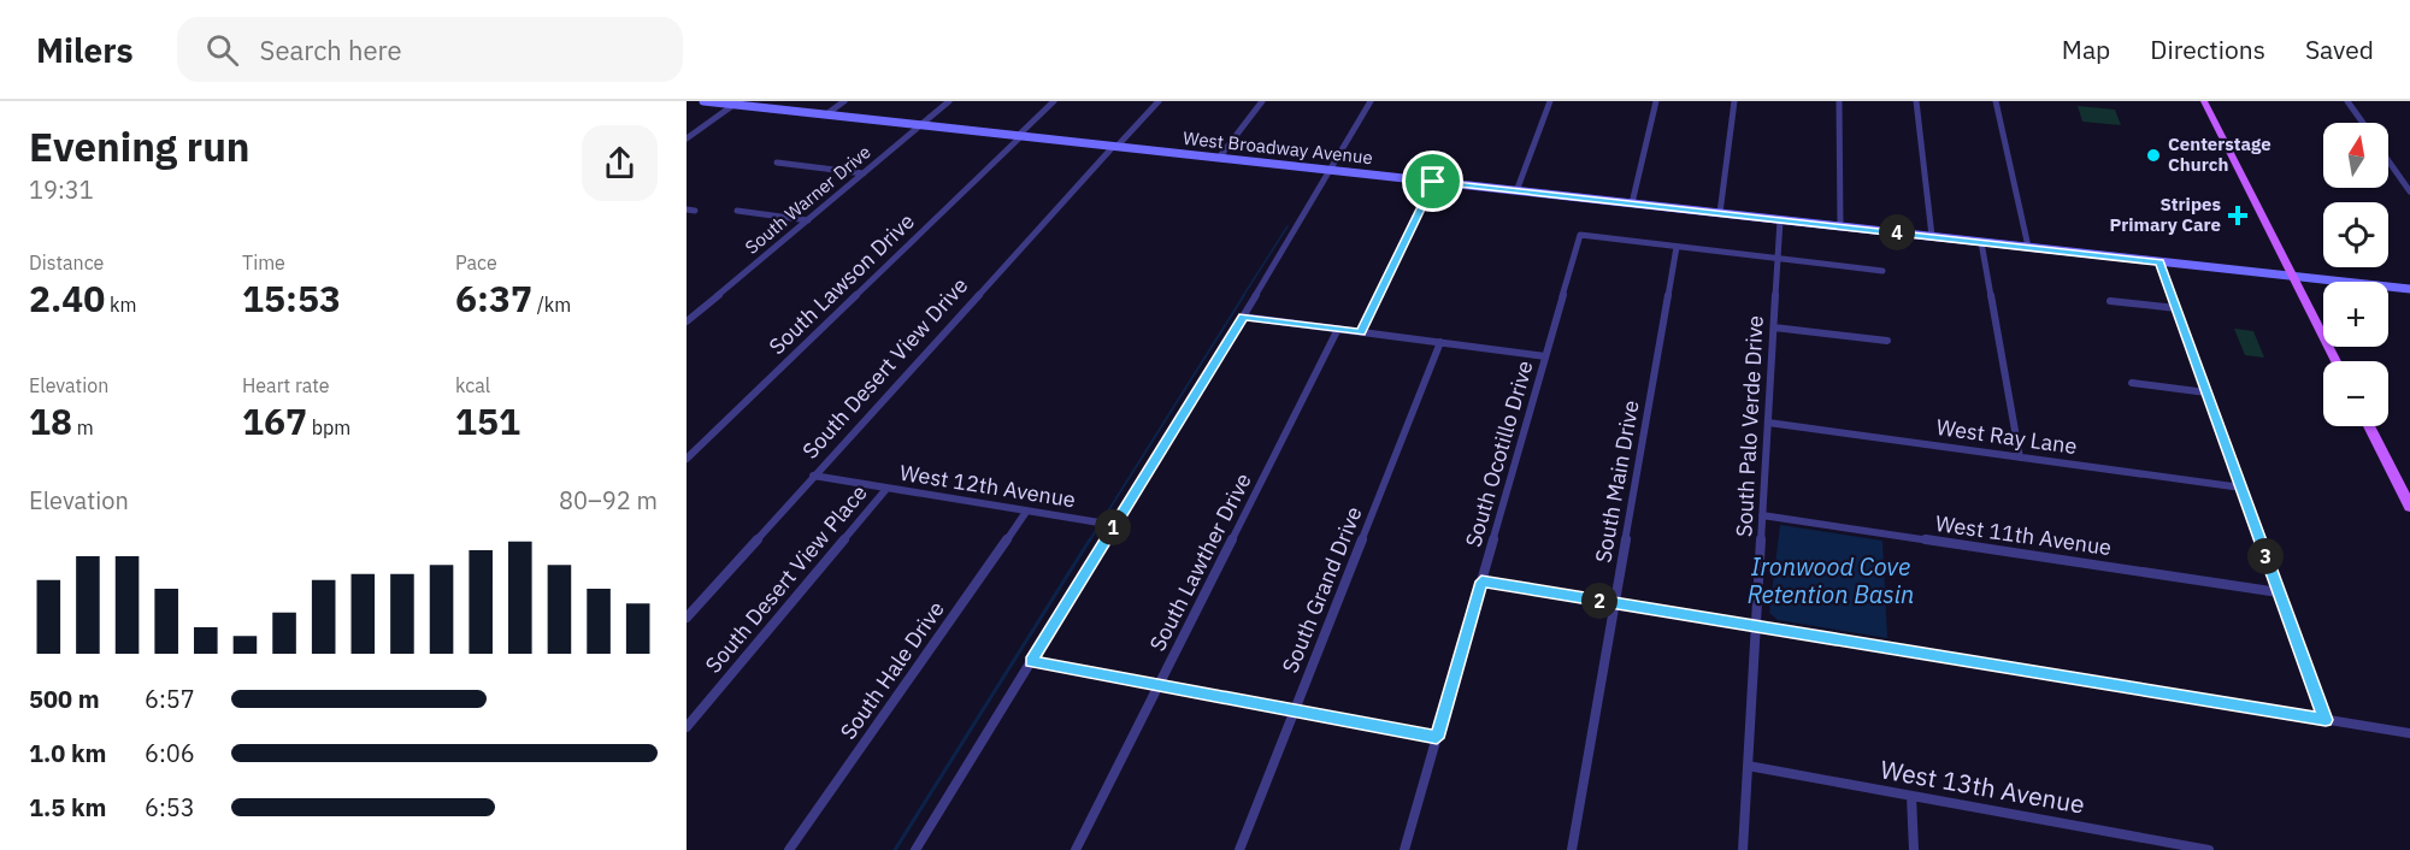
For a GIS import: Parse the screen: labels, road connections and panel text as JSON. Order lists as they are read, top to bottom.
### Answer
{
  "streets": {
    "main road": ["West Broadway Avenue"],
    "street": [
      "South Warner Drive",
      "South Lawson Drive",
      "South Desert View Drive",
      "South Palo Verde Drive",
      "West Ray Lane",
      "South Ocotillo Drive",
      "South Main Drive",
      "West 12th Avenue",
      "West 11th Avenue",
      "South Lawther Drive",
      "South Desert View Place",
      "South Grand Drive",
      "South Hale Drive",
      "West 13th Avenue"
    ]
  },
  "crossings": [
    ["West Broadway Avenue", "South Warner Drive"],
    ["West Broadway Avenue", "South Lawson Drive"],
    ["West Broadway Avenue", "South Desert View Drive"],
    ["West Broadway Avenue", "South Palo Verde Drive"],
    ["South Desert View Drive", "West 12th Avenue"],
    ["South Palo Verde Drive", "West Ray Lane"],
    ["South Palo Verde Drive", "West 11th Avenue"],
    ["South Palo Verde Drive", "West 13th Avenue"],
    ["South Ocotillo Drive", "South Main Drive"],
    ["West 12th Avenue", "South Desert View Place"],
    ["West 12th Avenue", "South Hale Drive"]
  ],
  "water": ["Ironwood Cove Retention Basin"],
  "places": {
    "other": ["Centerstage Church"],
    "health": ["Stripes Primary Care"]
  },
  "north": "top",
  "page": {
    "header": "Milers",
    "search": "Search here",
    "nav": ["Map", "Directions", "Saved"],
    "heading": ["Evening run", "19:31"],
    "map_buttons": ["+", "−"],
    "pins": [
      "4",
      "1",
      "3",
      "2"
    ],
    "stats": [
      ["Distance", "2.40 km"],
      ["Time", "15:53"],
      ["Pace", "6:37 /km"],
      ["Elevation", "18 m"],
      ["Heart rate", "167 bpm"],
      ["kcal", "151"]
    ],
    "chart": ["Elevation", "80–92 m"],
    "list": [
      {
        "name": "500 m",
        "note": "6:57"
      },
      {
        "name": "1.0 km",
        "note": "6:06"
      },
      {
        "name": "1.5 km",
        "note": "6:53"
      }
    ]
  }
}
